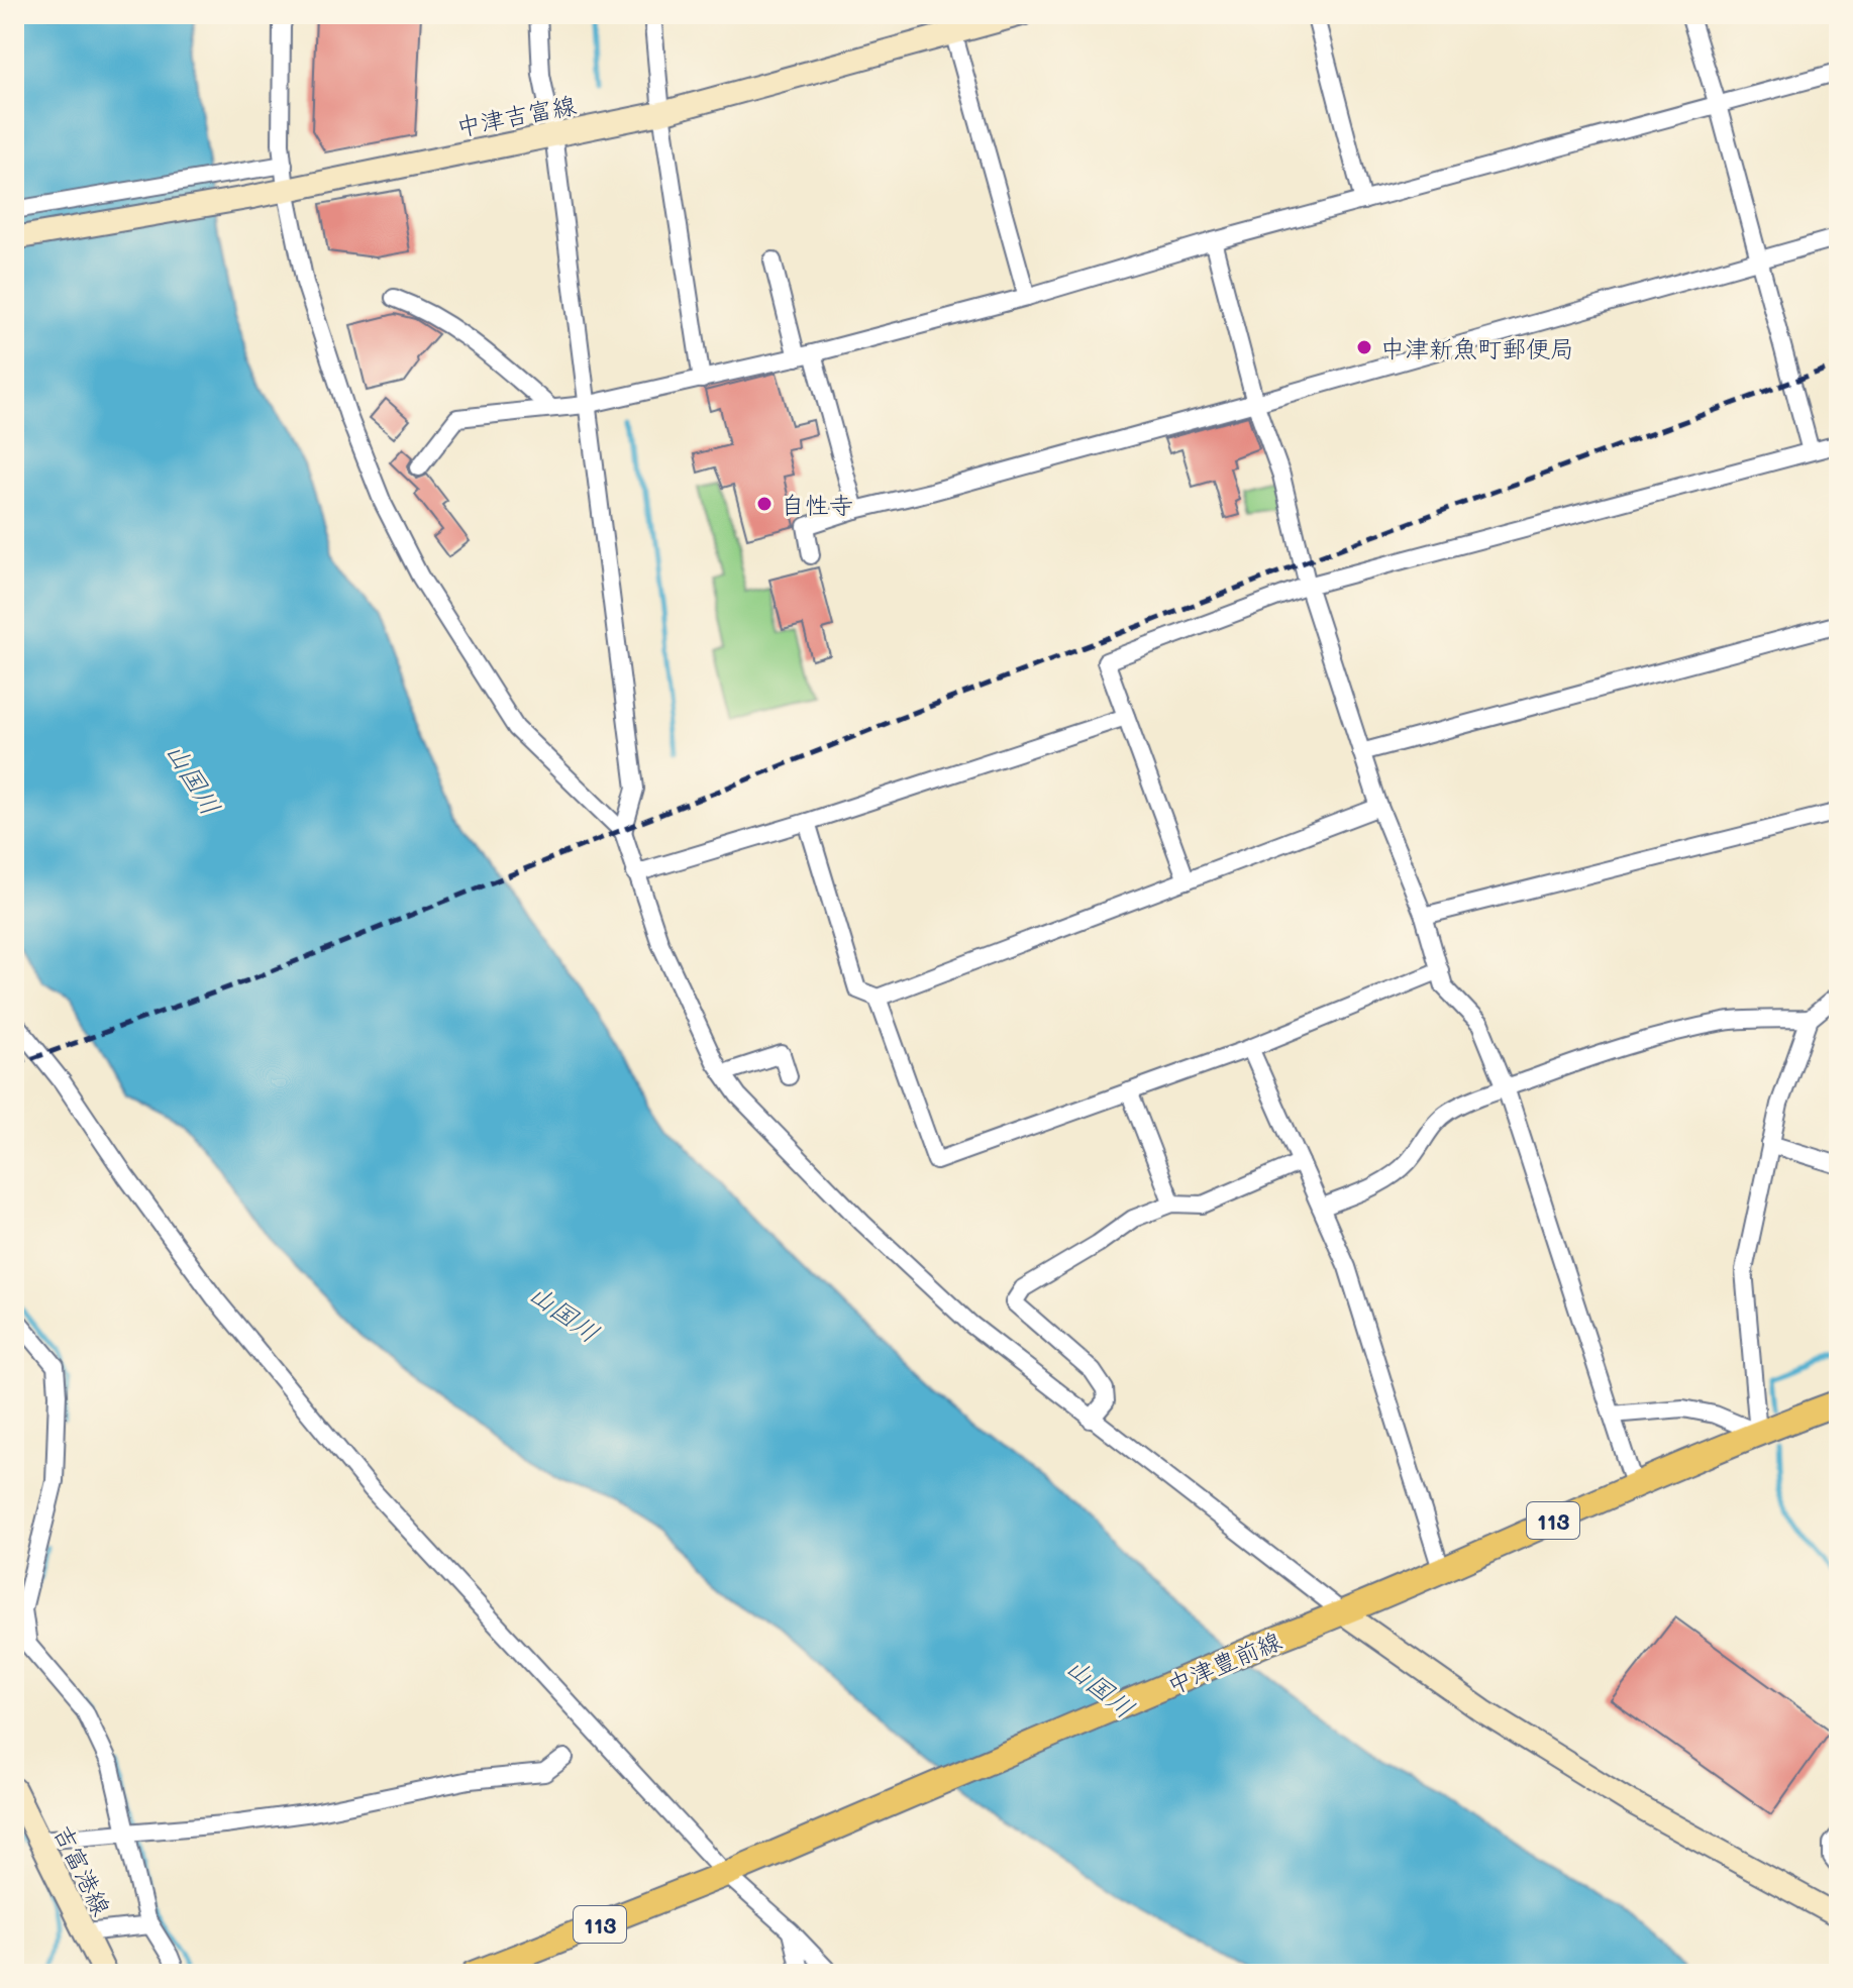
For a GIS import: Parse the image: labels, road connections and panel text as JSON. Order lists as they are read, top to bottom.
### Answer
{
  "streets": {
    "main road": [
      "中津吉富線",
      "113",
      "中津豊前線",
      "吉富港線"
    ]
  },
  "water": ["山国川"],
  "places": ["中津新魚町郵便局", "自性寺"]
}
